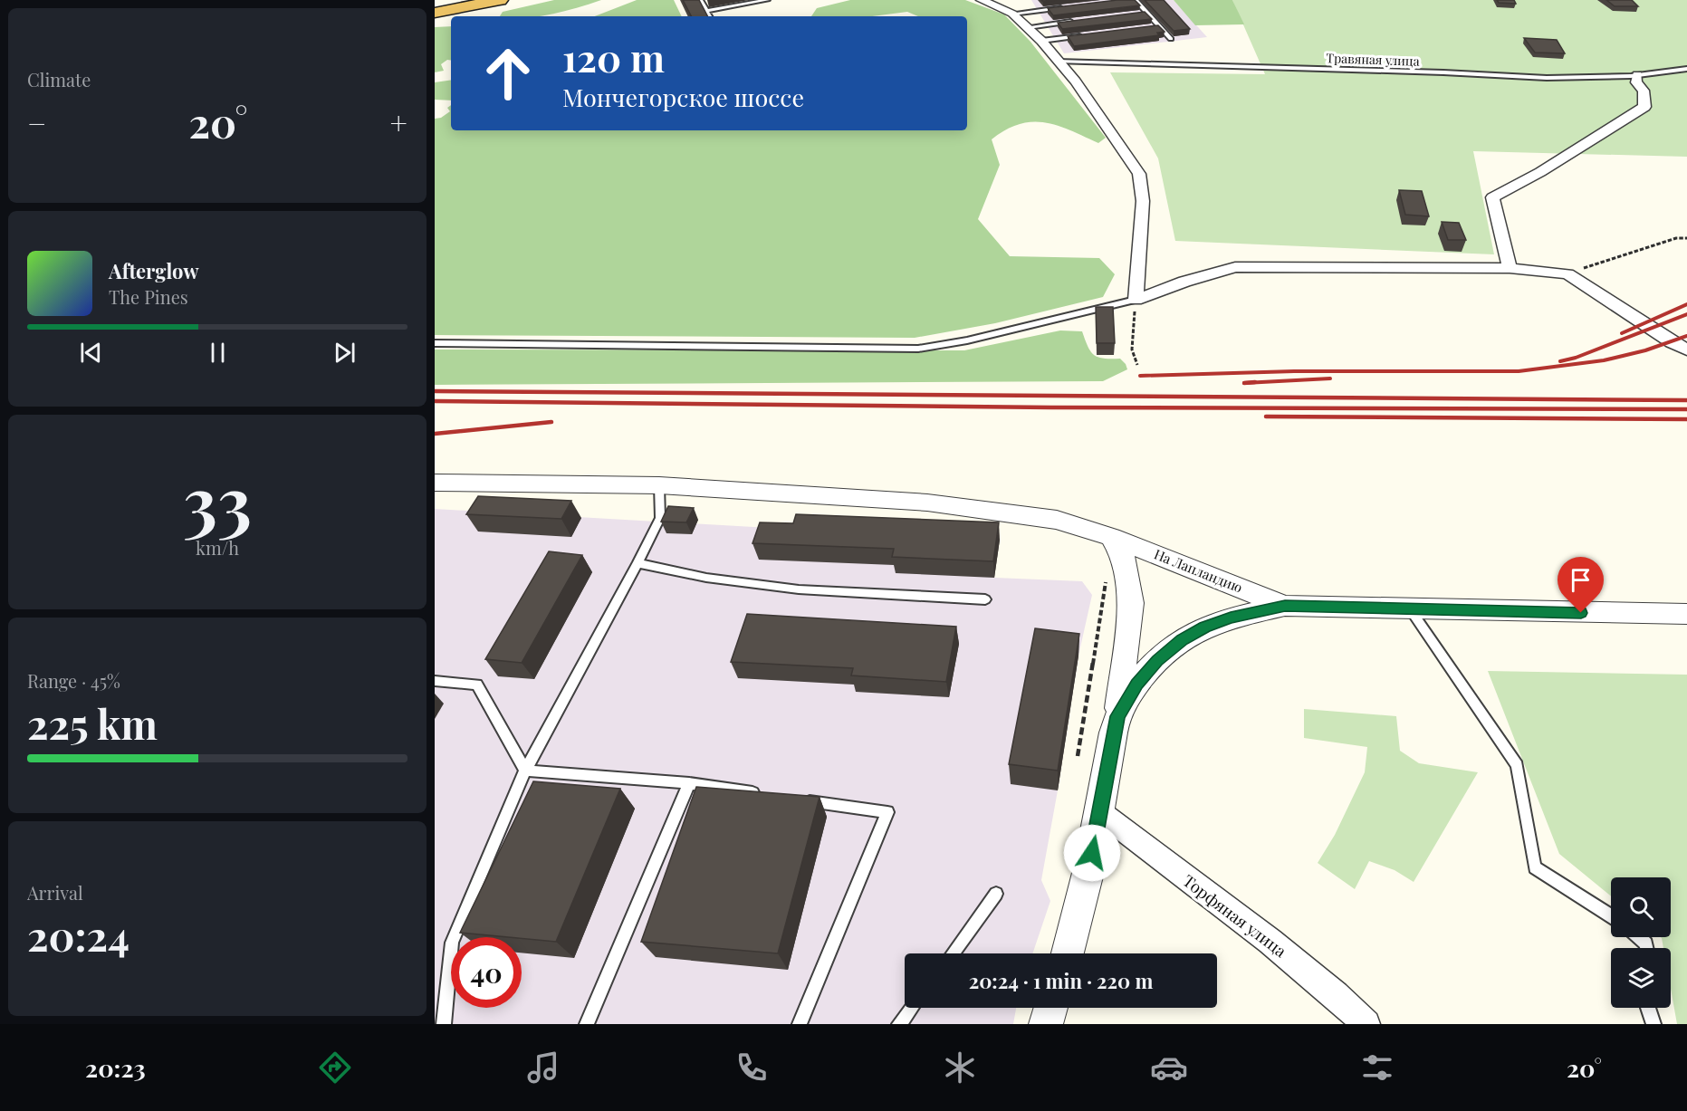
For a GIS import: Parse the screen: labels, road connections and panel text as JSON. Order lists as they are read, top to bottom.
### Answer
{
  "streets": {
    "street": ["На Лапландию", "Торфяная улица"],
    "lane": ["Травяная улица"]
  },
  "page": {
    "tile": [
      "Climate",
      ["33", "km/h"],
      ["Range · 45%", "225 km"],
      ["Arrival", "20:24"]
    ],
    "turn": ["120 m", "Мончегорское шоссе"],
    "heat": ["−", "20°", "+"],
    "song": ["Afterglow", "The Pines"],
    "limit": "40",
    "trip": "20:24 · 1 min · 220 m",
    "tabs": ["20:23", "20°"]
  }
}
